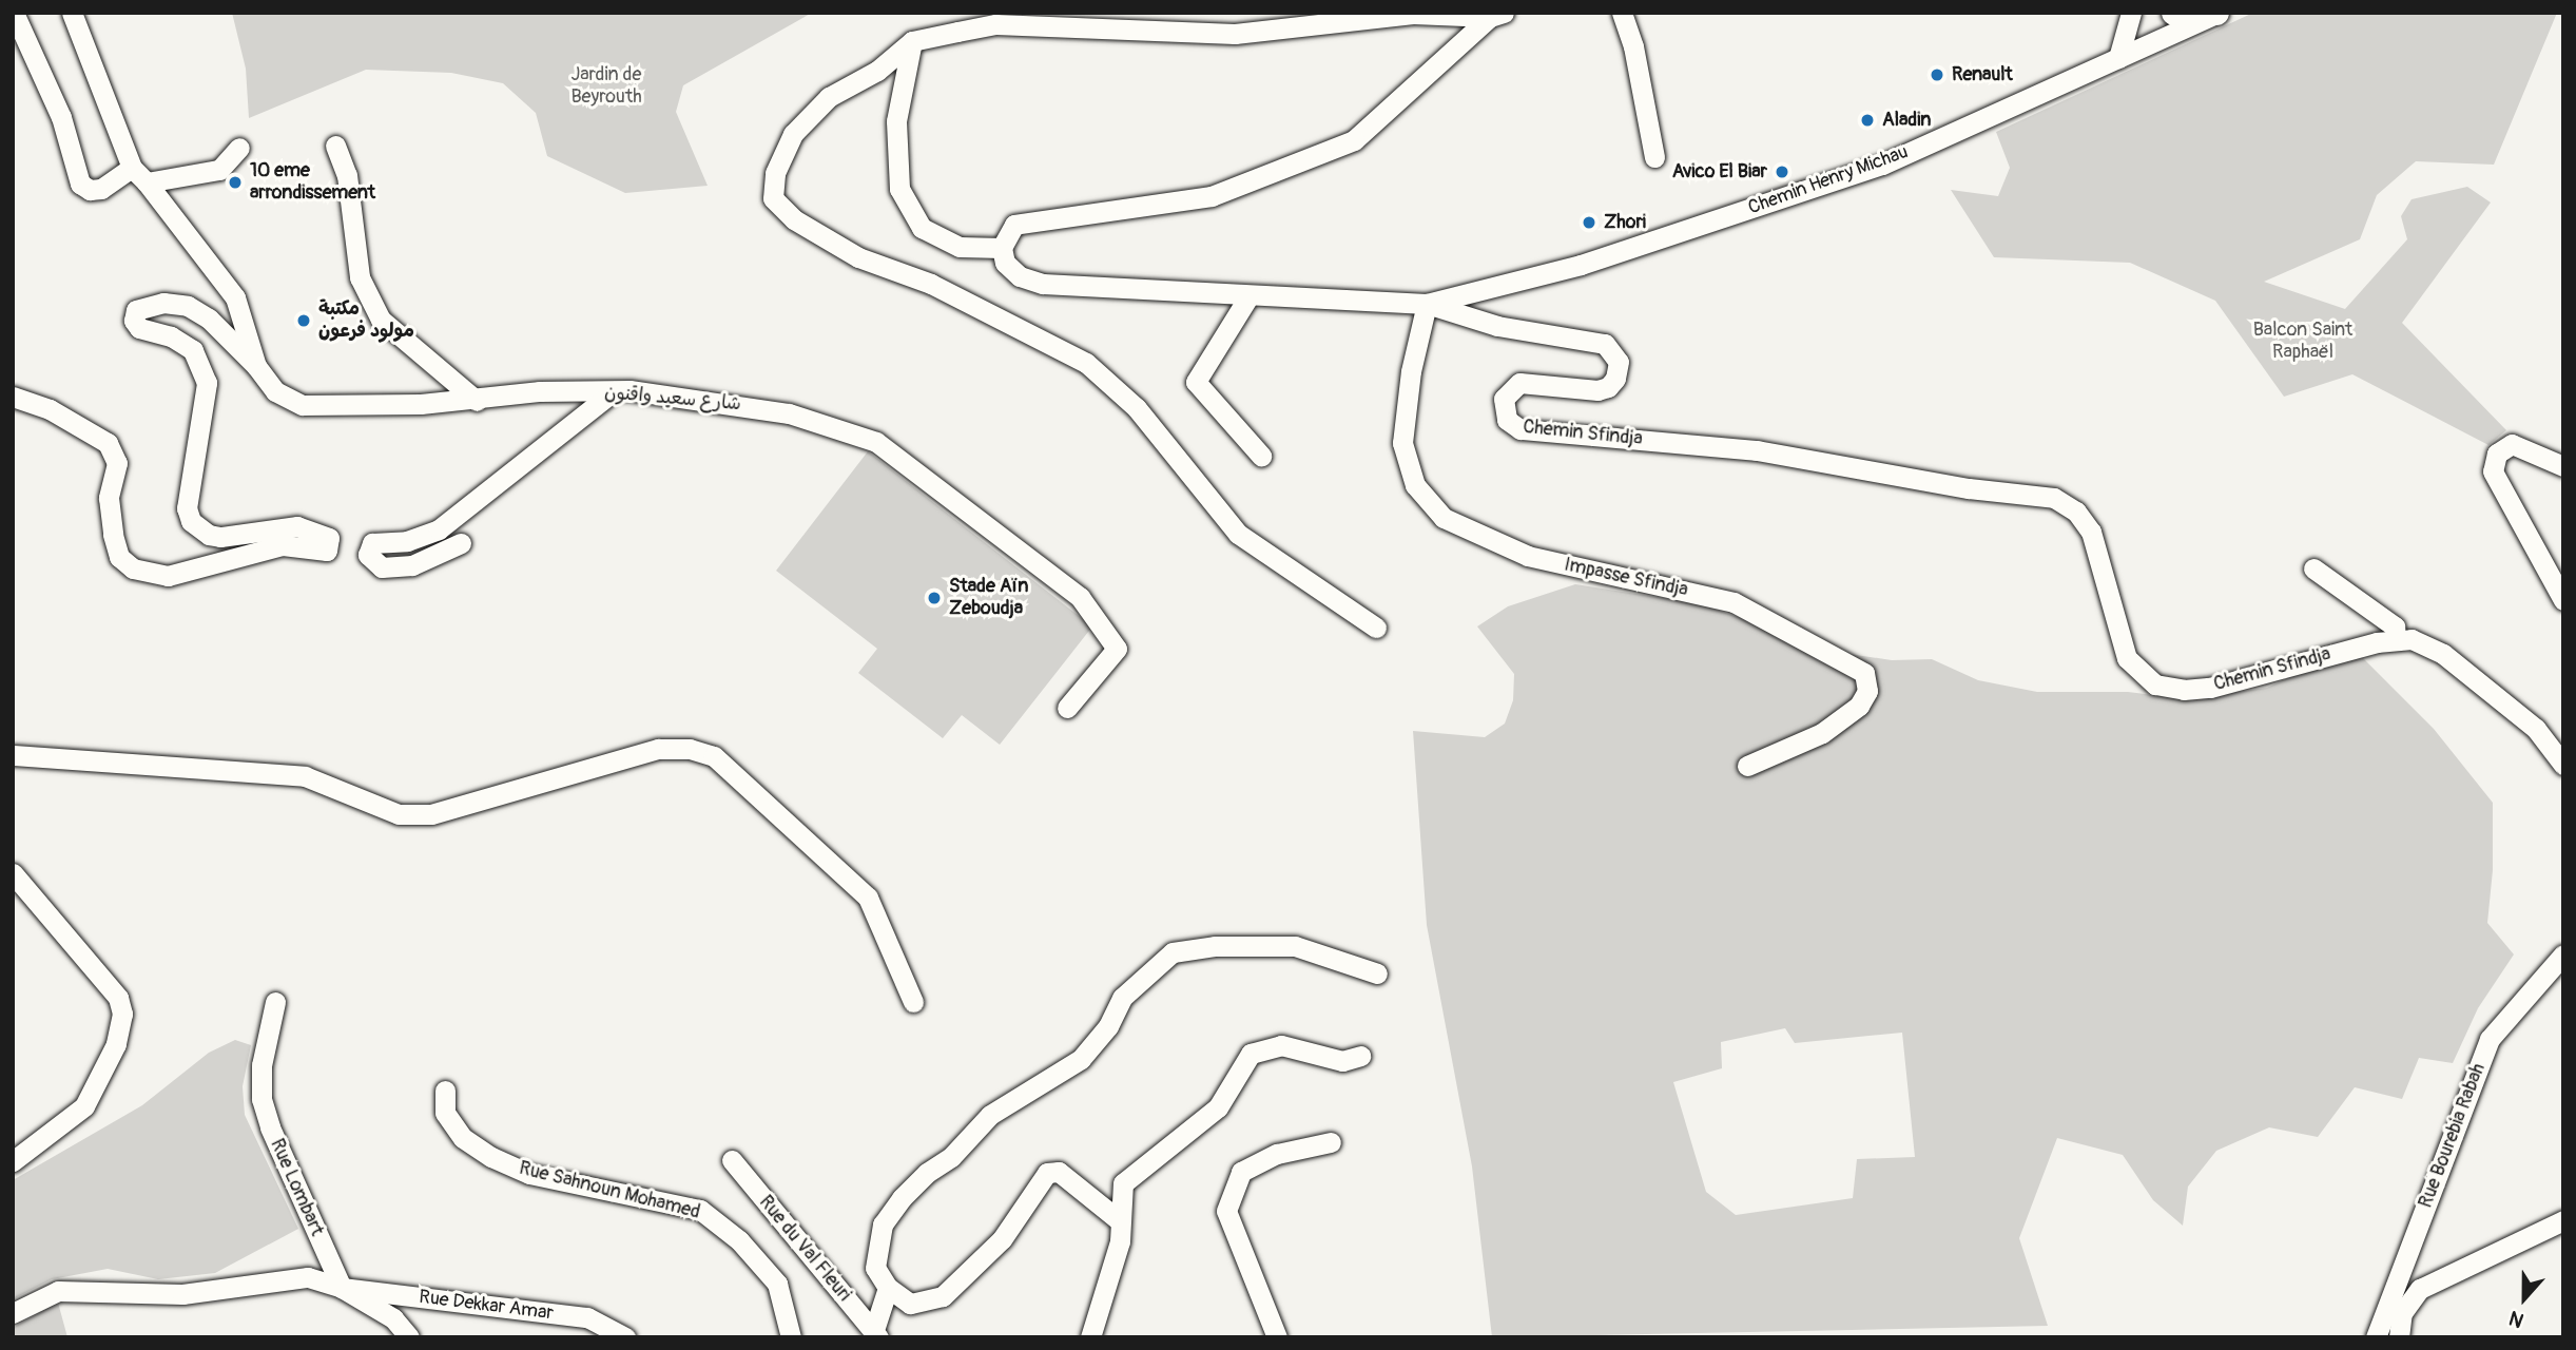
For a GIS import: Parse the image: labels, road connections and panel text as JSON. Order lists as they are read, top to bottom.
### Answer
{
  "streets": {
    "street": [
      "Chemin Henry Michau",
      "شارع سعيد واقنون",
      "Chemin Sfindja",
      "Impasse Sfindja",
      "Rue Bourebia Rabah",
      "Rue Lombart",
      "Rue Sahnoun Mohamed",
      "Rue du Val Fleuri",
      "Rue Dekkar Amar"
    ]
  },
  "crossings": [
    ["Chemin Henry Michau", "Chemin Sfindja"],
    ["Chemin Henry Michau", "Impasse Sfindja"],
    ["Chemin Sfindja", "Impasse Sfindja"],
    ["Rue Lombart", "Rue Dekkar Amar"]
  ],
  "parks": ["Jardin de Beyrouth", "Balcon Saint Raphaël"],
  "places": [
    "Renault",
    "Aladin",
    "Avico El Biar",
    "10 eme arrondissement",
    "Zhori",
    "مكتبة مولود فرعون",
    "Stade Aïn Zeboudja"
  ],
  "north": "bottom"
}
